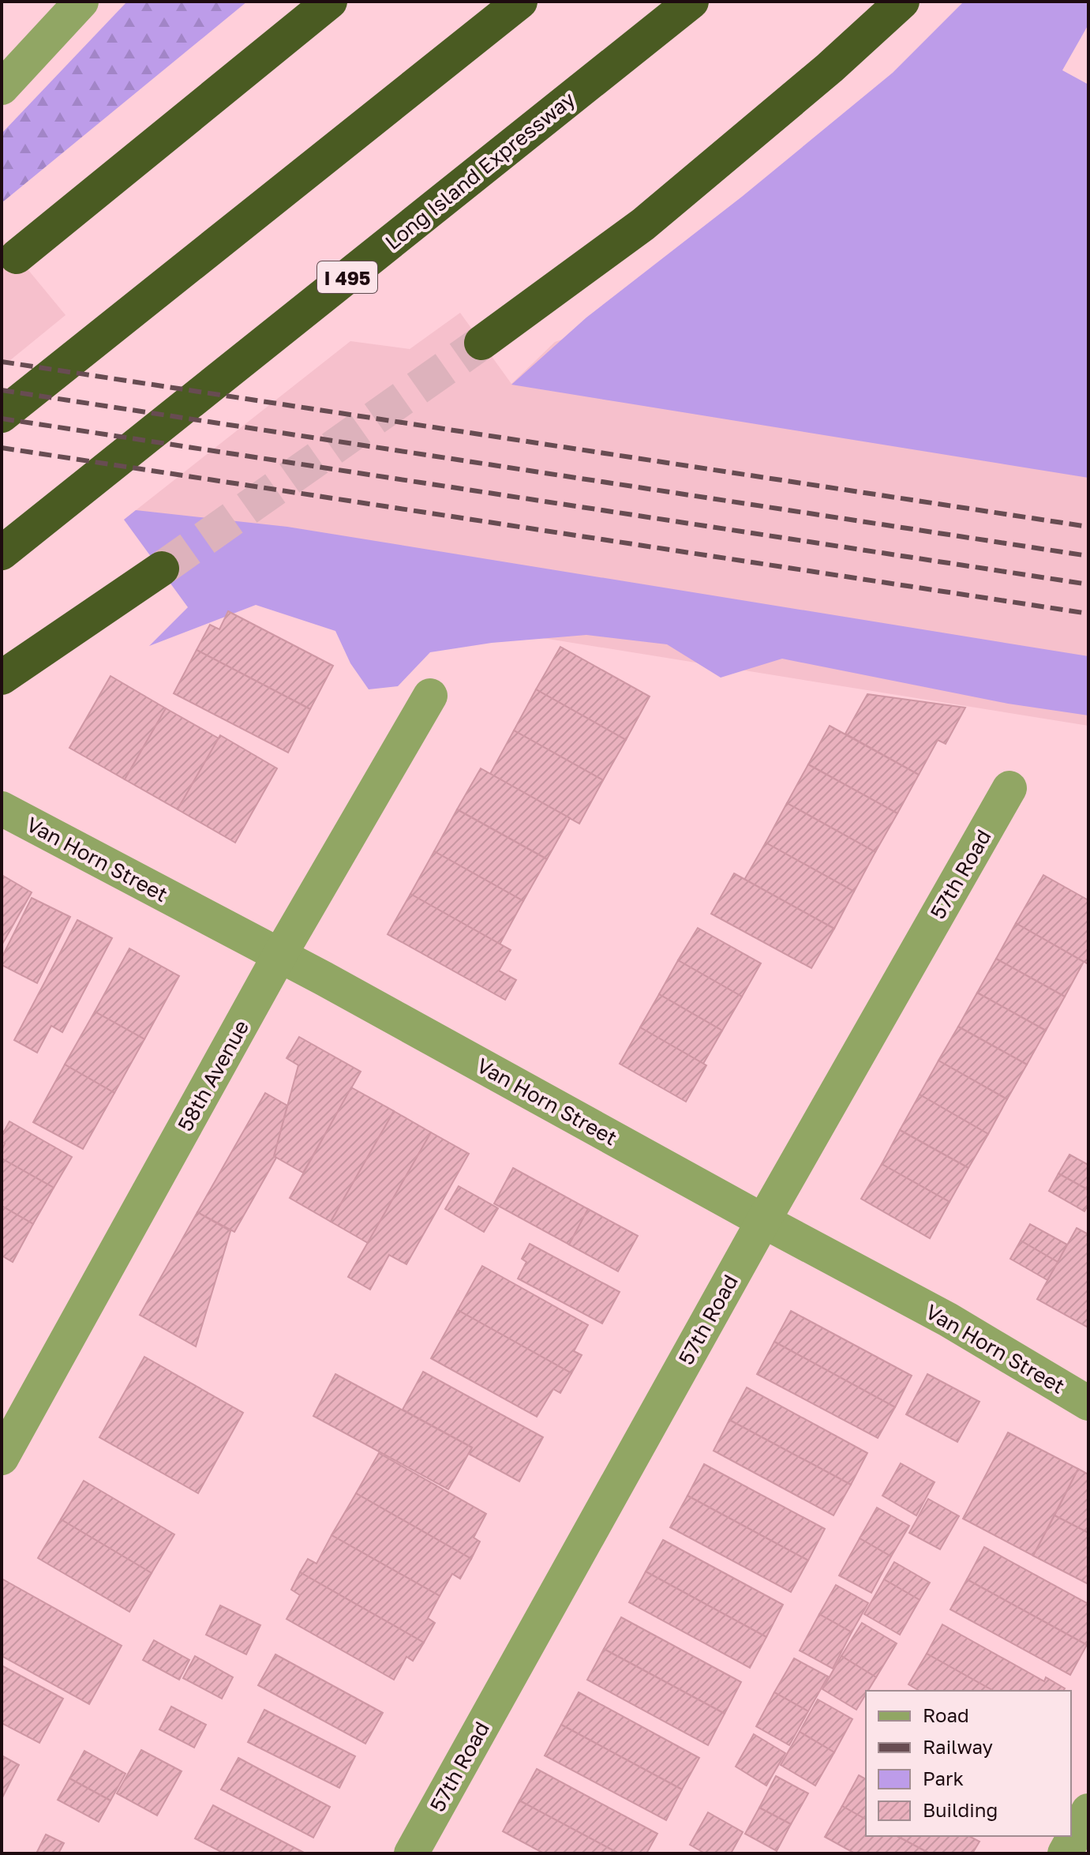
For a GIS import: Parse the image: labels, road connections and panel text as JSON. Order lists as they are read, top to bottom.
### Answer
{
  "streets": {
    "highway": ["Long Island Expressway", "I 495"],
    "street": ["Van Horn Street", "57th Road", "58th Avenue"]
  },
  "crossings": [
    ["Van Horn Street", "57th Road"],
    ["Van Horn Street", "58th Avenue"]
  ],
  "legend": [
    "Road",
    "Railway",
    "Park",
    "Building"
  ]
}
